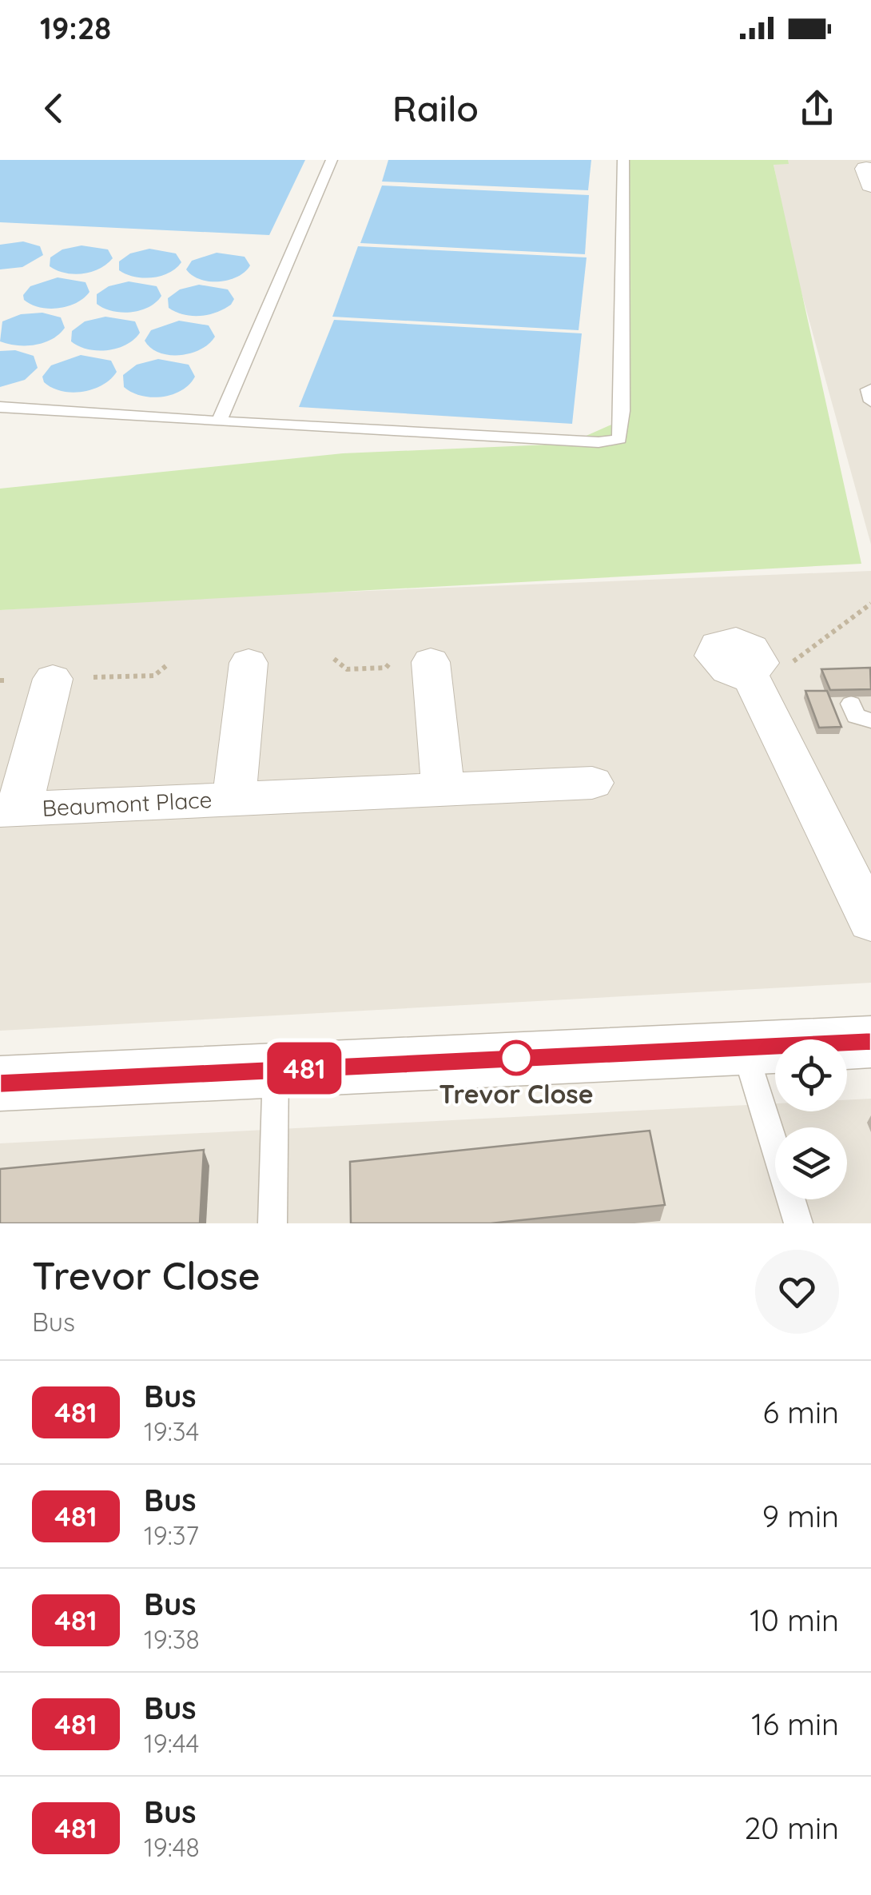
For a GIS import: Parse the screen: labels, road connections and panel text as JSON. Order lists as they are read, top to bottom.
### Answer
{
  "streets": {
    "street": ["Beaumont Place"]
  },
  "places": ["Trevor Close"],
  "lines": ["bus line 481"],
  "page": {
    "status": "19:28",
    "header": "Railo",
    "on_map": "481",
    "heading": ["Trevor Close", "Bus"],
    "list": [
      {
        "mark": "481",
        "name": "Bus",
        "note": "19:34",
        "value": "6 min"
      },
      {
        "mark": "481",
        "name": "Bus",
        "note": "19:37",
        "value": "9 min"
      },
      {
        "mark": "481",
        "name": "Bus",
        "note": "19:38",
        "value": "10 min"
      },
      {
        "mark": "481",
        "name": "Bus",
        "note": "19:44",
        "value": "16 min"
      },
      {
        "mark": "481",
        "name": "Bus",
        "note": "19:48",
        "value": "20 min"
      }
    ]
  }
}
